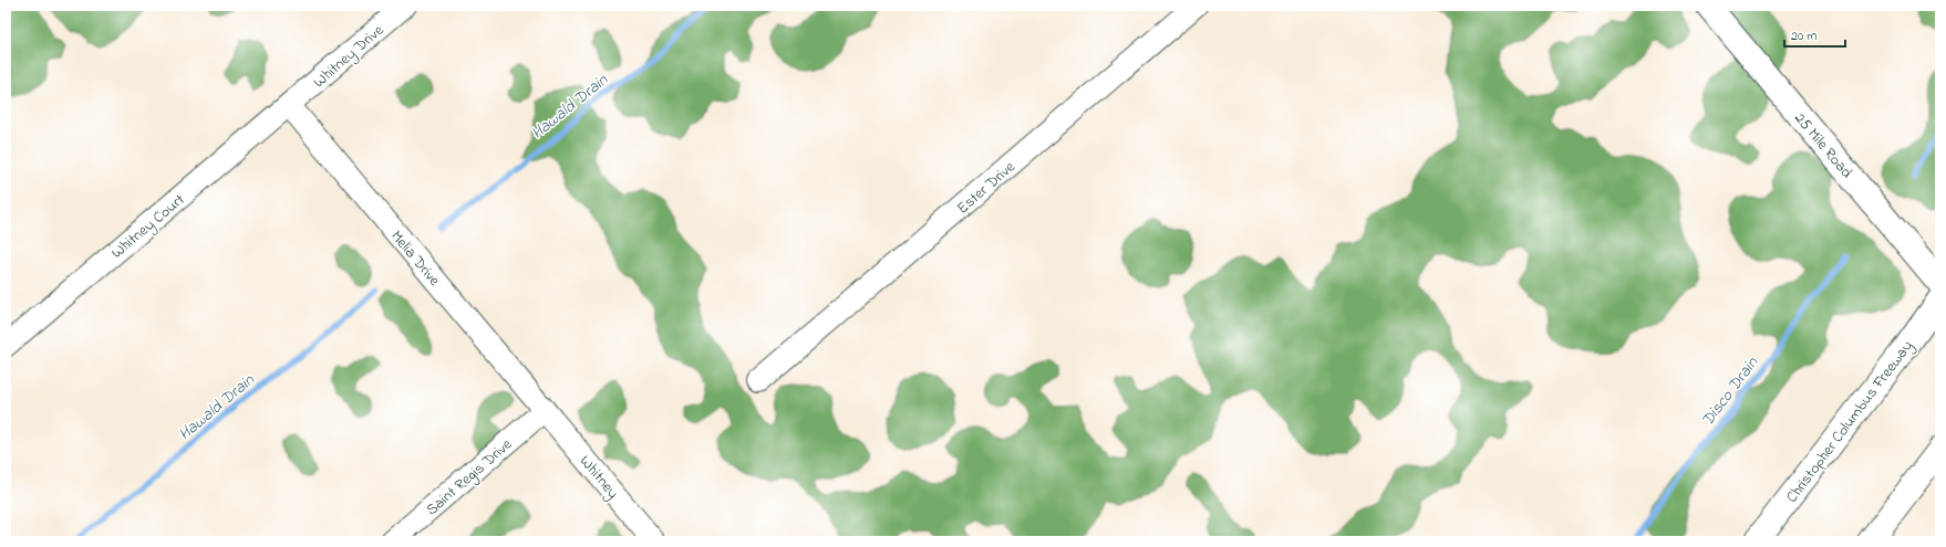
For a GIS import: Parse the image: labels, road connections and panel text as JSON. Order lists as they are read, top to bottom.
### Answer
{
  "streets": {
    "main road": ["25 Mile Road", "Christopher Columbus Freeway"],
    "street": [
      "Whitney Drive",
      "Ester Drive",
      "Whitney Court",
      "Melia Drive",
      "Saint Regis Drive",
      "Whitney"
    ]
  },
  "crossings": [
    ["Whitney Drive", "Whitney Court"],
    ["Whitney Drive", "Melia Drive"],
    ["Whitney Court", "Melia Drive"],
    ["Melia Drive", "Saint Regis Drive"],
    ["Melia Drive", "Whitney"],
    ["Saint Regis Drive", "Whitney"]
  ],
  "water": ["Hawald Drain", "Disco Drain"],
  "scale_bar": "20 m"
}
